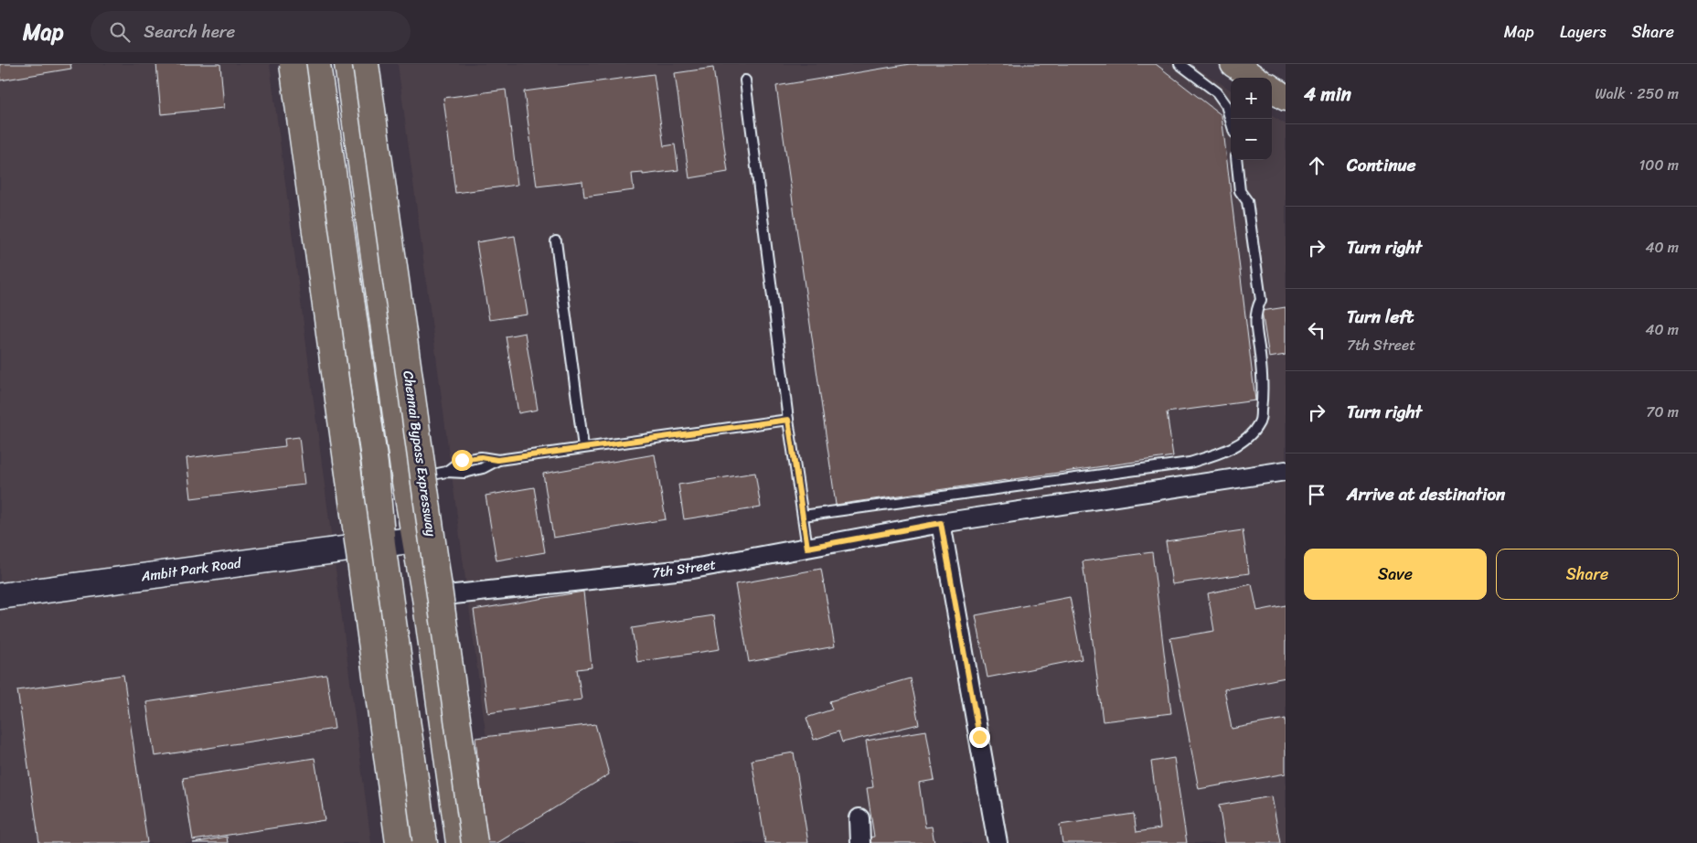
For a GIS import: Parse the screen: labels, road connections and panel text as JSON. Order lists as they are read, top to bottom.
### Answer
{
  "streets": {
    "main road": ["Chennai Bypass Expressway"],
    "street": ["7th Street", "Ambit Park Road"]
  },
  "page": {
    "header": "Map",
    "search": "Search here",
    "nav": ["Map", "Layers", "Share"],
    "heading": ["4 min", "Walk · 250 m"],
    "map_buttons": ["+", "−"],
    "list": [
      ["Continue", "100 m"],
      ["Turn right", "40 m"],
      ["Turn left", "7th Street", "40 m"],
      ["Turn right", "70 m"],
      "Arrive at destination"
    ],
    "buttons": ["Save", "Share"]
  }
}
